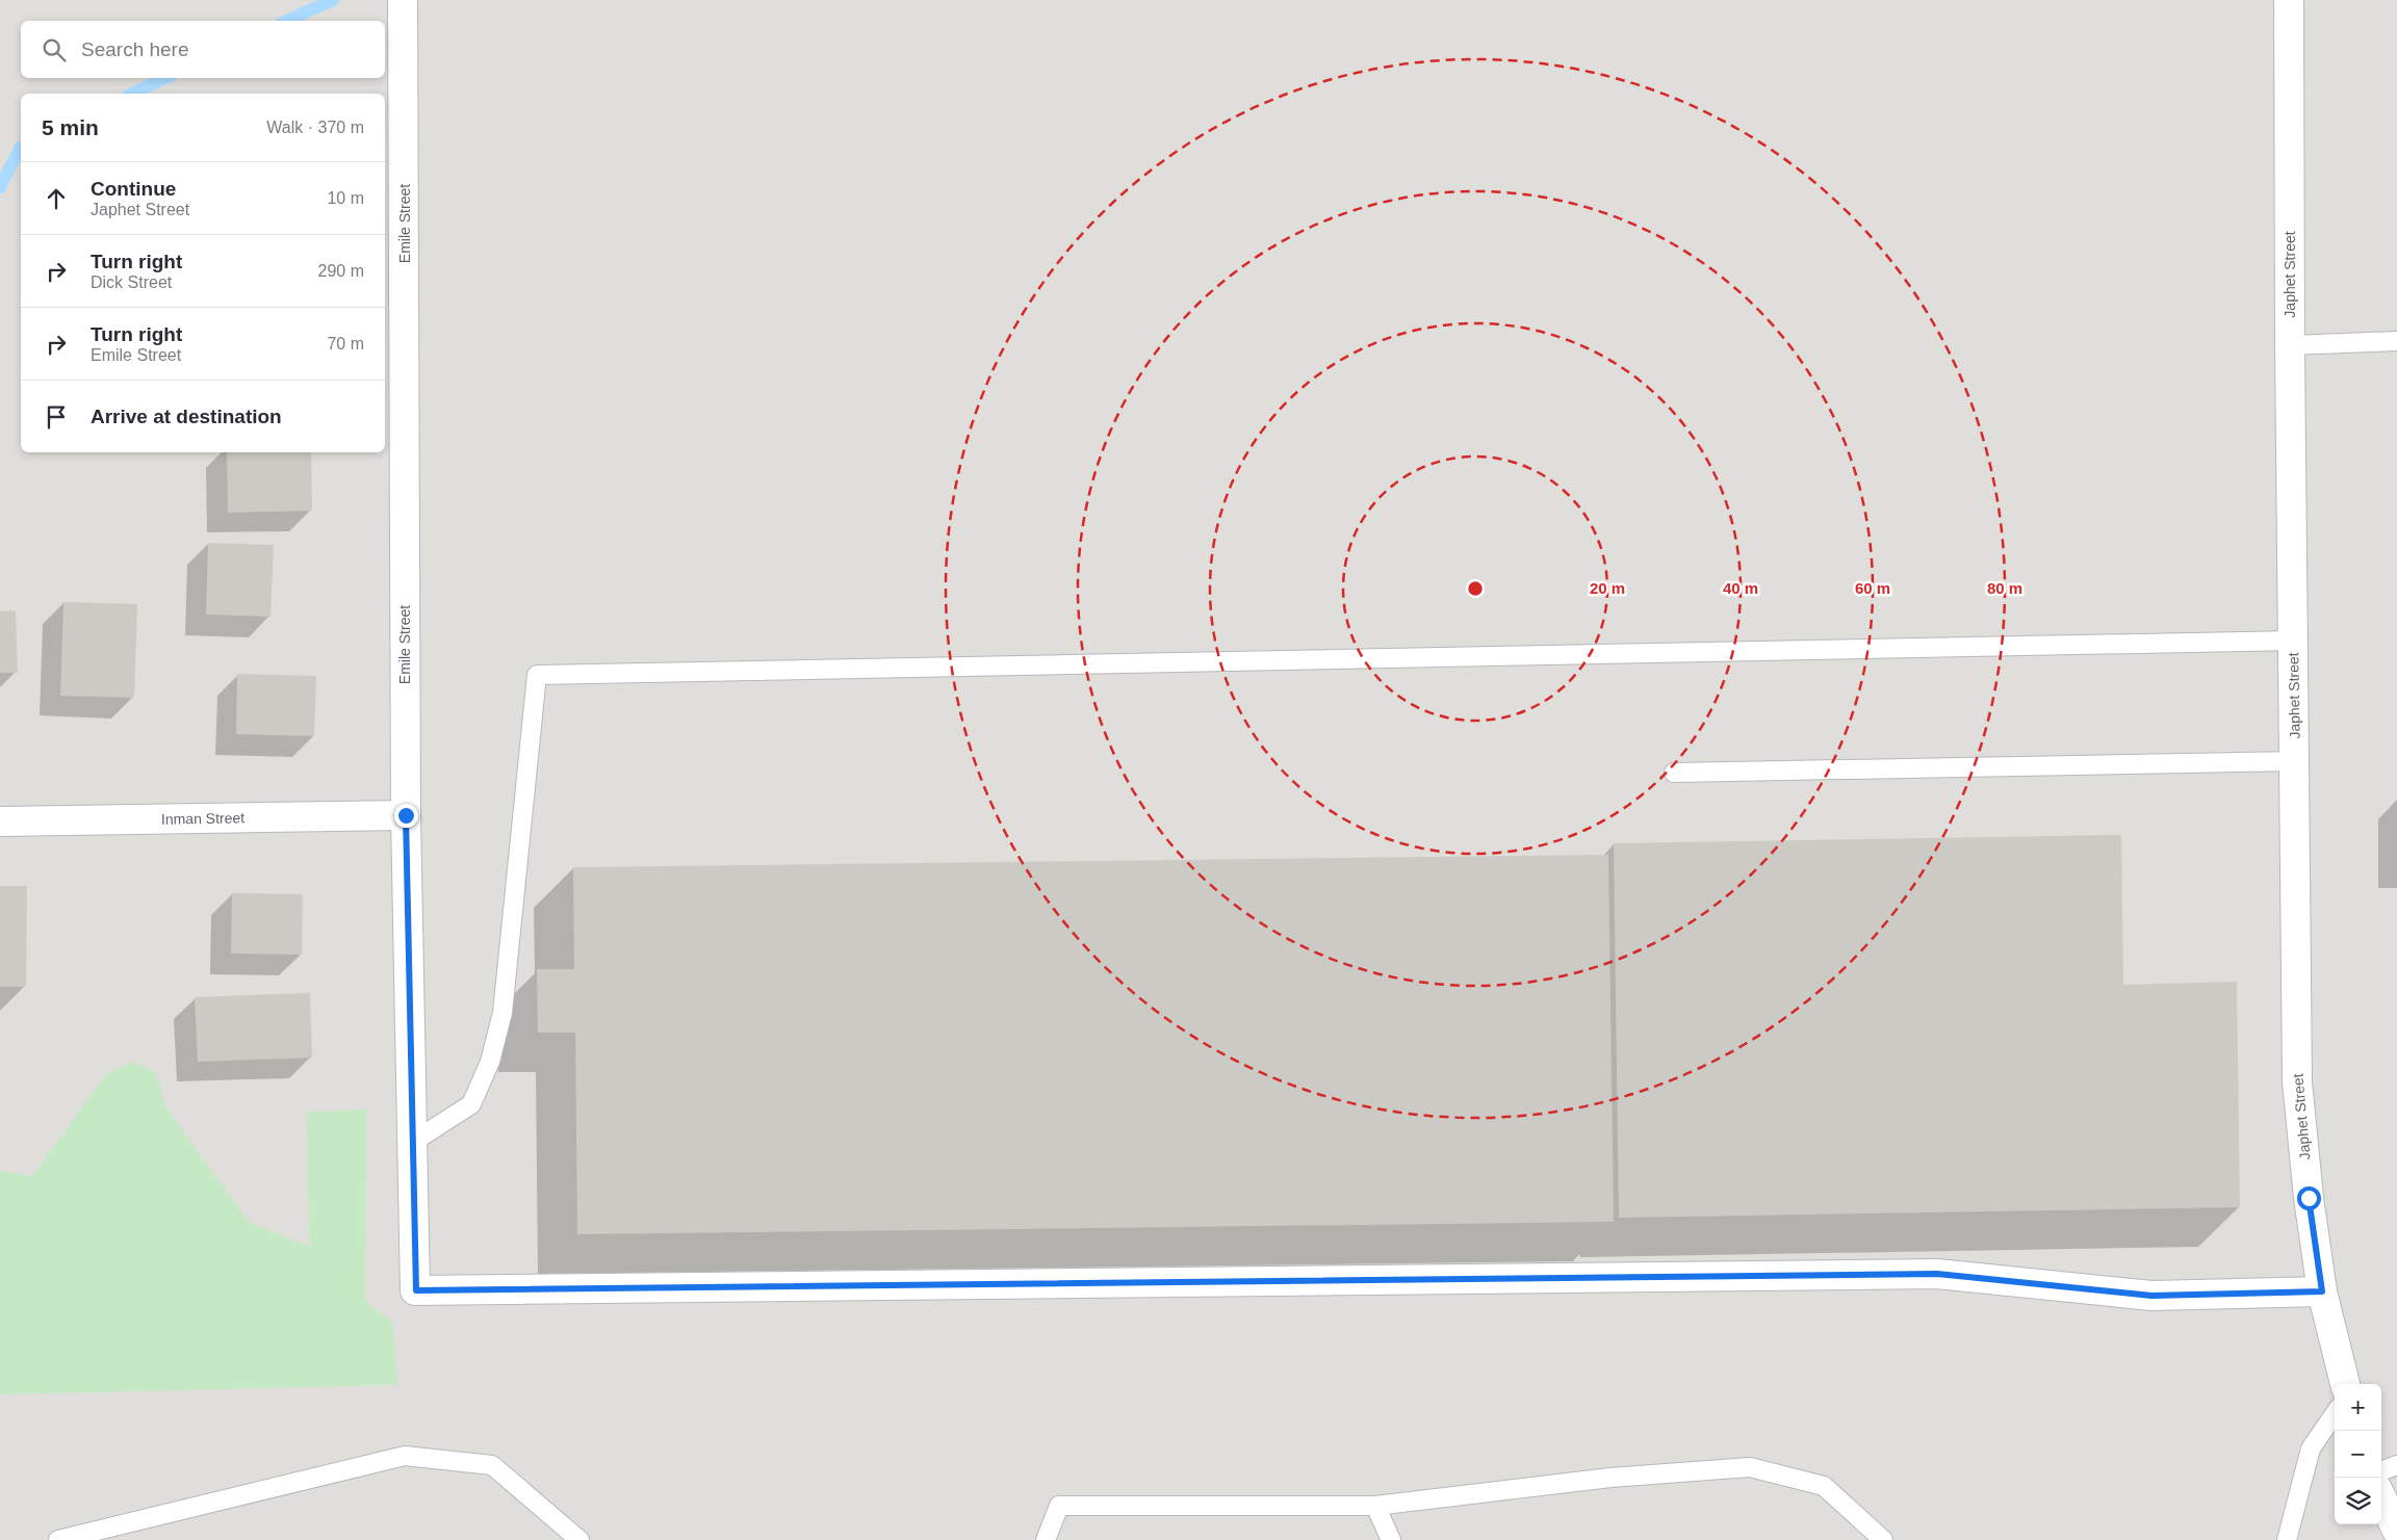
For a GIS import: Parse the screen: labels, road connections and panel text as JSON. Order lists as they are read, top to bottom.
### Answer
{
  "streets": {
    "street": ["Emile Street", "Japhet Street", "Inman Street"]
  },
  "crossings": [
    ["Emile Street", "Japhet Street"],
    ["Emile Street", "Inman Street"]
  ],
  "page": {
    "search": "Search here",
    "heading": ["5 min", "Walk · 370 m"],
    "list": [
      ["Continue", "Japhet Street", "10 m"],
      ["Turn right", "Dick Street", "290 m"],
      ["Turn right", "Emile Street", "70 m"],
      "Arrive at destination"
    ],
    "map_buttons": ["+", "−"]
  },
  "rings": [
    "20 m",
    "40 m",
    "60 m",
    "80 m"
  ]
}
